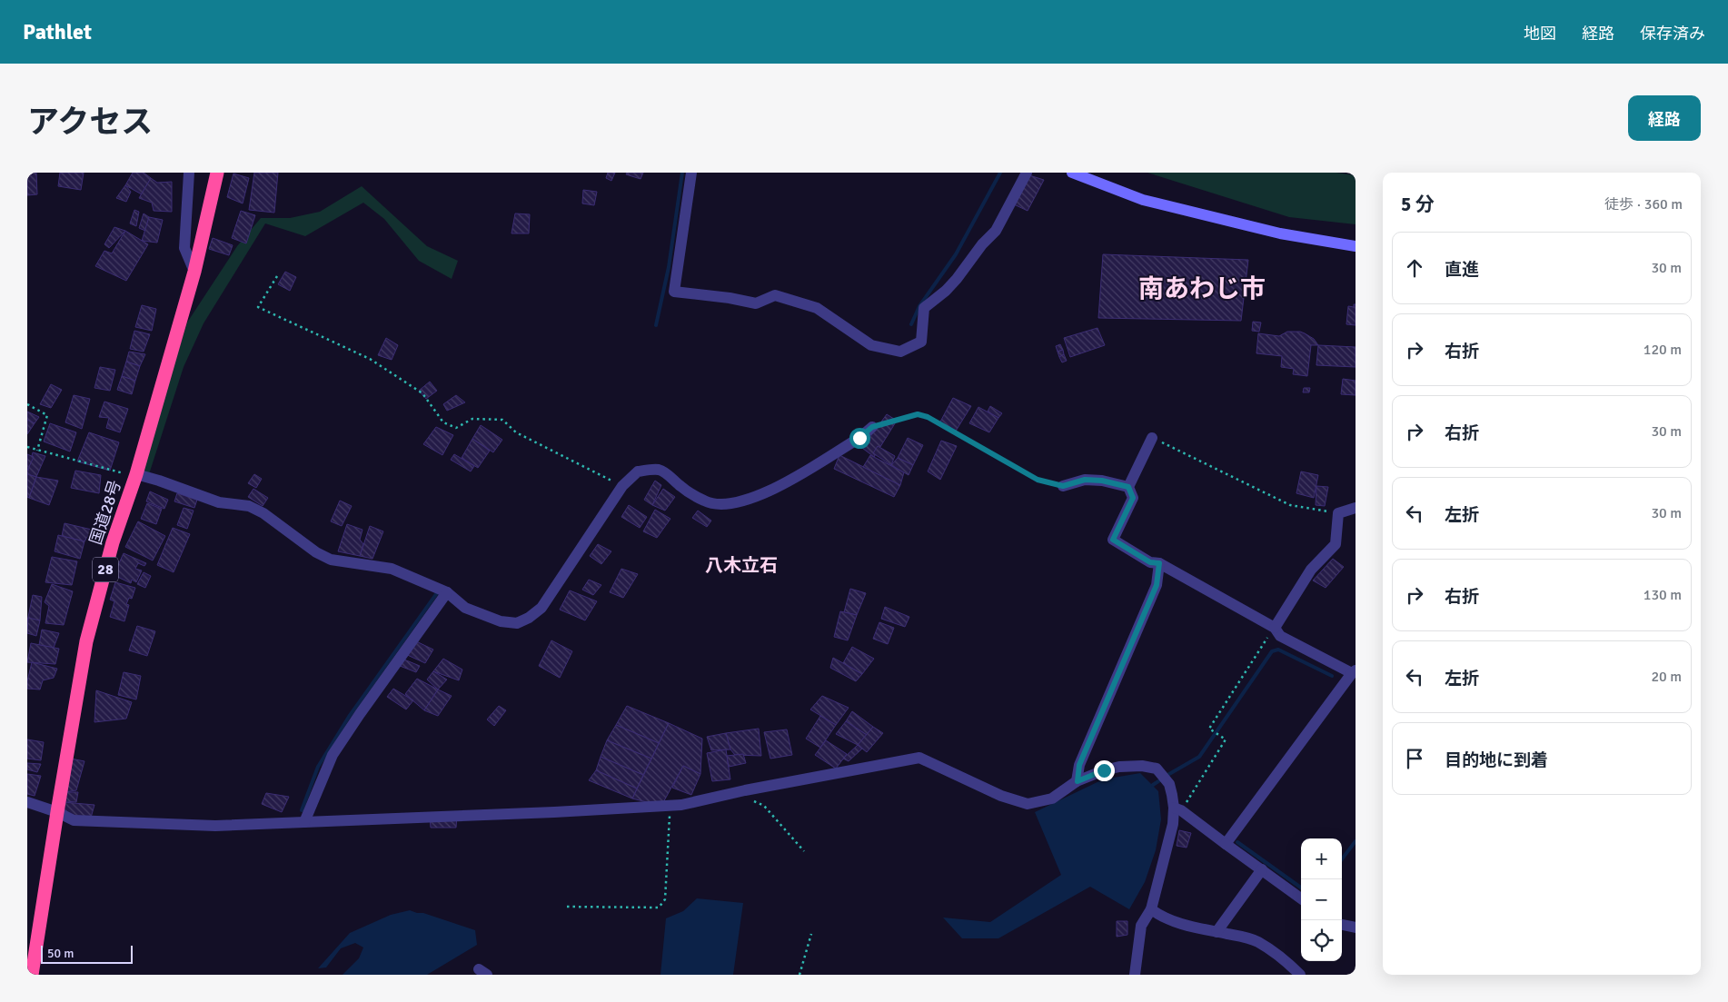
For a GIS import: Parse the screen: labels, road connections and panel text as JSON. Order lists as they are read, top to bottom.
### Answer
{
  "streets": {
    "highway": ["国道28号", "28"]
  },
  "districts": ["南あわじ市", "八木立石"],
  "scale_bar": "50 m",
  "page": {
    "header": "Pathlet",
    "nav": ["地図", "経路", "保存済み"],
    "title": "アクセス",
    "buttons": "経路",
    "heading": ["5 分", "徒歩 · 360 m"],
    "list": [
      ["直進", "30 m"],
      ["右折", "120 m"],
      ["右折", "30 m"],
      ["左折", "30 m"],
      ["右折", "130 m"],
      ["左折", "20 m"],
      "目的地に到着"
    ],
    "map_buttons": ["+", "−"],
    "scale": "50 m"
  }
}
